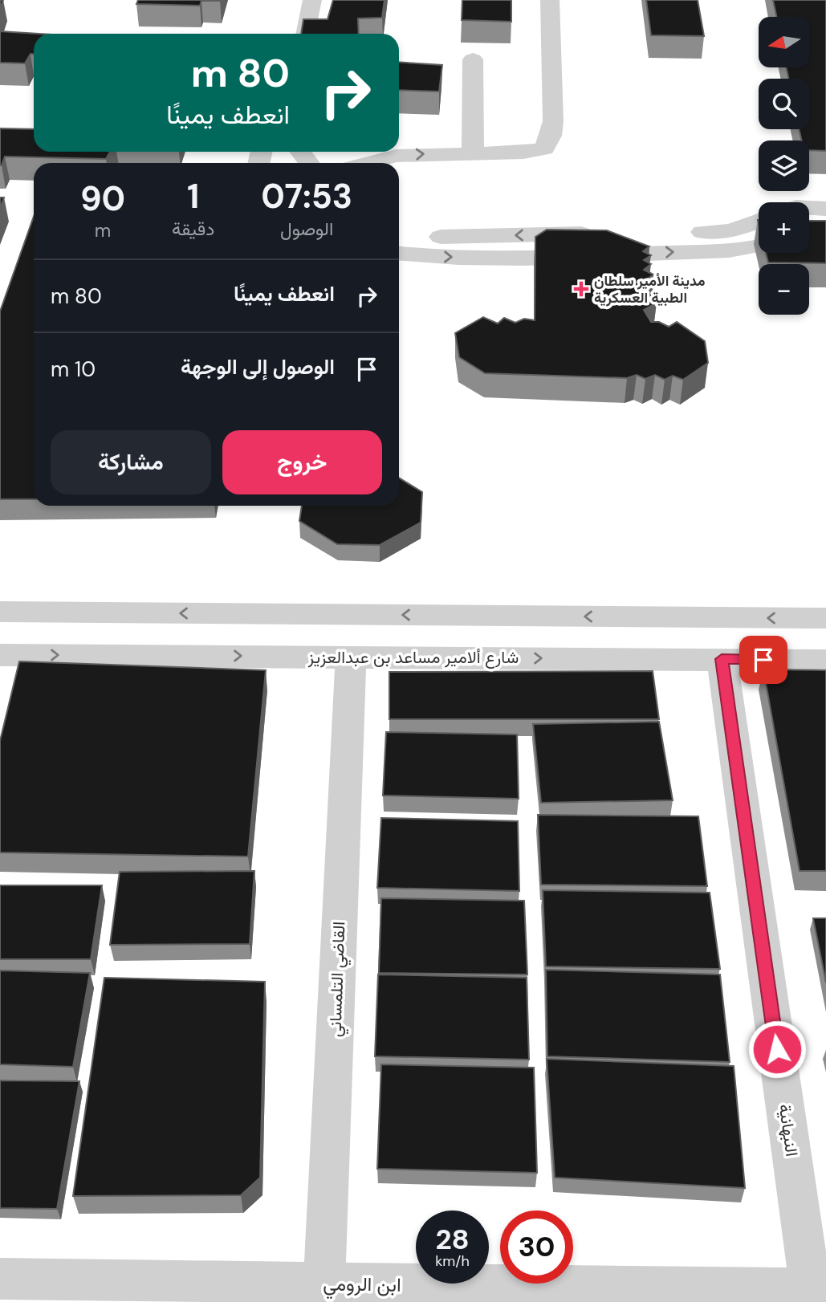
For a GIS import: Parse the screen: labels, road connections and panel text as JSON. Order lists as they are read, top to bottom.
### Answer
{
  "streets": {
    "street": [
      "شارع ألامير مساعد بن عبدالعزيز",
      "القاضي التلمساني",
      "النبهانية",
      "ابن الرومي"
    ]
  },
  "crossings": [
    ["شارع ألامير مساعد بن عبدالعزيز", "القاضي التلمساني"],
    ["شارع ألامير مساعد بن عبدالعزيز", "النبهانية"],
    ["القاضي التلمساني", "ابن الرومي"],
    ["النبهانية", "ابن الرومي"]
  ],
  "places": {
    "health": ["مدينة الأمير سلطان الطبية العسكرية"]
  },
  "north": "left",
  "page": {
    "map_buttons": ["+", "−"],
    "turn": ["80 m", "انعطف يمينًا"],
    "eta": [
      "07:53",
      "الوصول",
      "1",
      "دقيقة",
      "90",
      "m"
    ],
    "list": [
      {
        "name": "انعطف يمينًا",
        "value": "80 m"
      },
      {
        "name": "الوصول إلى الوجهة",
        "value": "10 m"
      }
    ],
    "buttons": ["خروج", "مشاركة"],
    "speed": "28 km/h",
    "limit": "30"
  }
}
